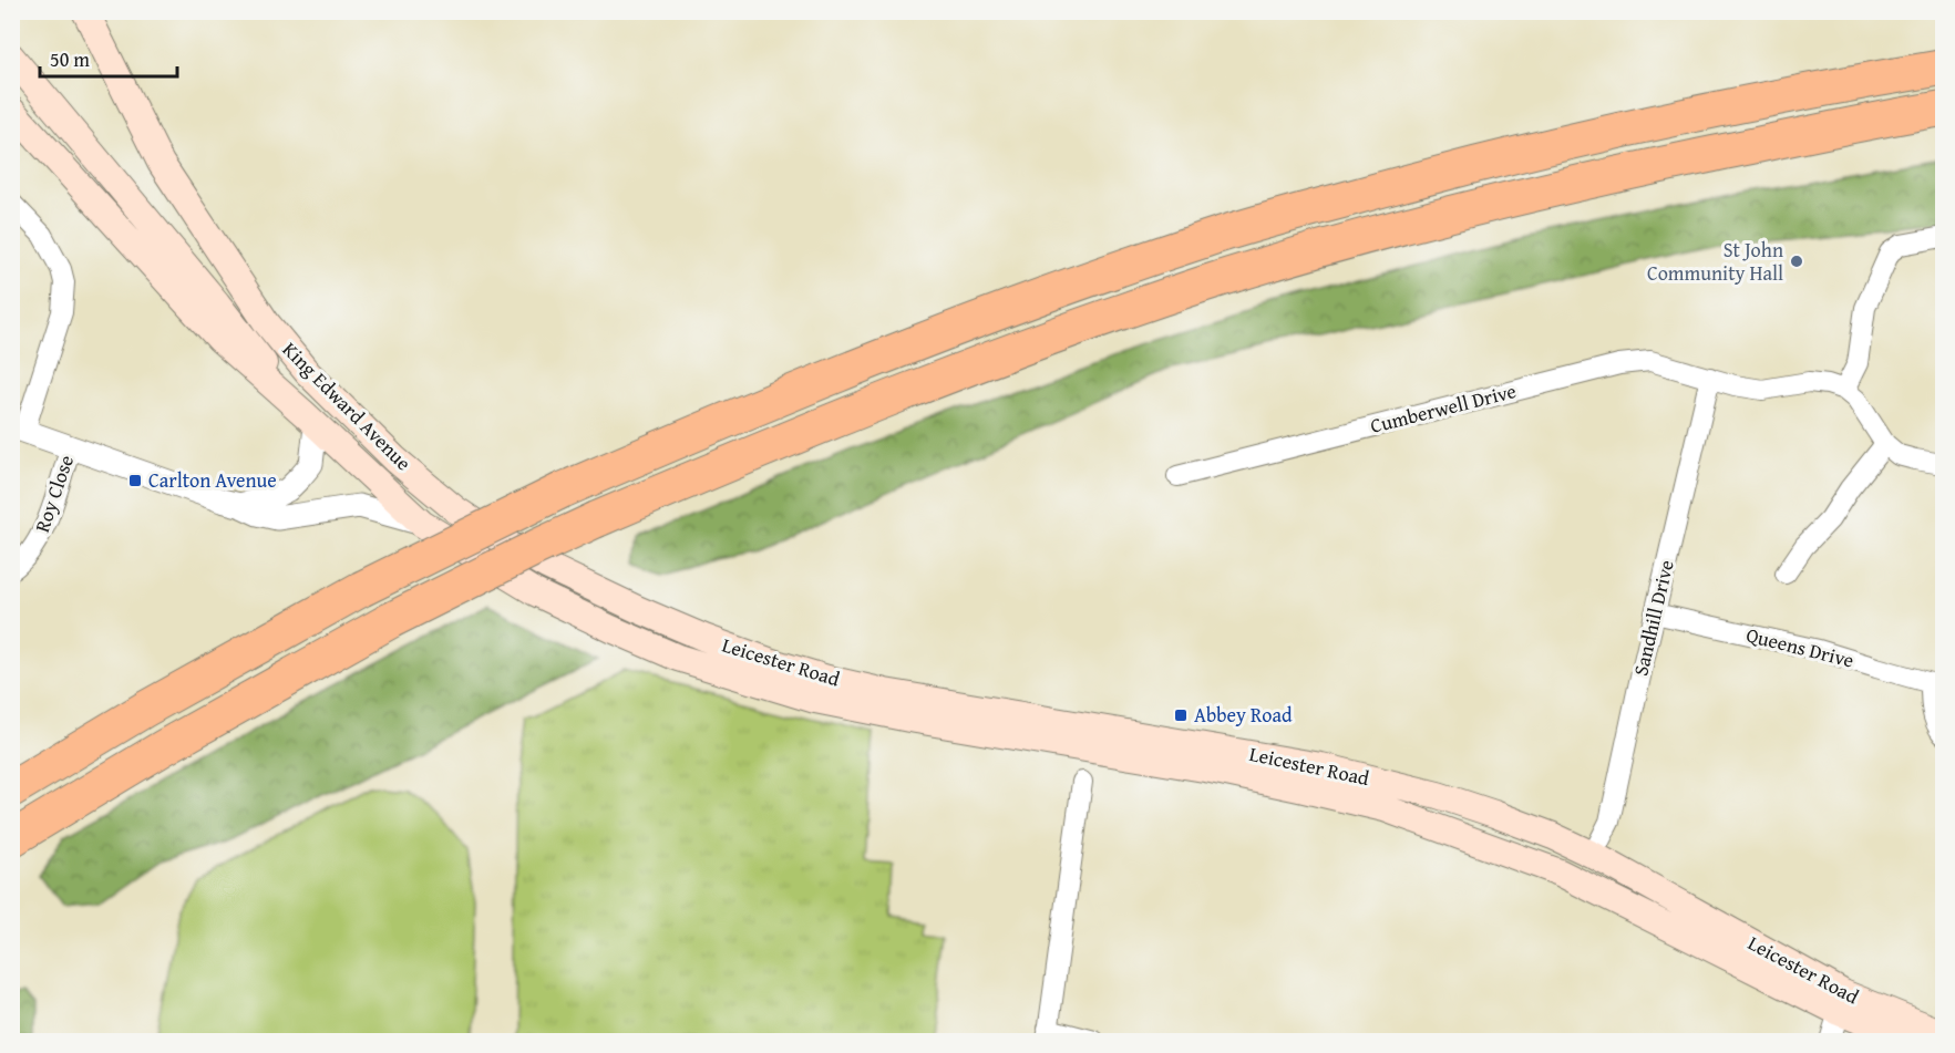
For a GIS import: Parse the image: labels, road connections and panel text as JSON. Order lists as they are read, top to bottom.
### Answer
{
  "streets": {
    "main road": ["King Edward Avenue", "Leicester Road"],
    "street": [
      "Cumberwell Drive",
      "Roy Close",
      "Sandhill Drive",
      "Queens Drive"
    ]
  },
  "crossings": [
    ["King Edward Avenue", "Leicester Road"],
    ["Cumberwell Drive", "Sandhill Drive"],
    ["Sandhill Drive", "Queens Drive"],
    ["Sandhill Drive", "Leicester Road"]
  ],
  "places": {
    "other": ["St John Community Hall"],
    "transit": ["Carlton Avenue", "Abbey Road"]
  },
  "scale_bar": "50 m"
}
